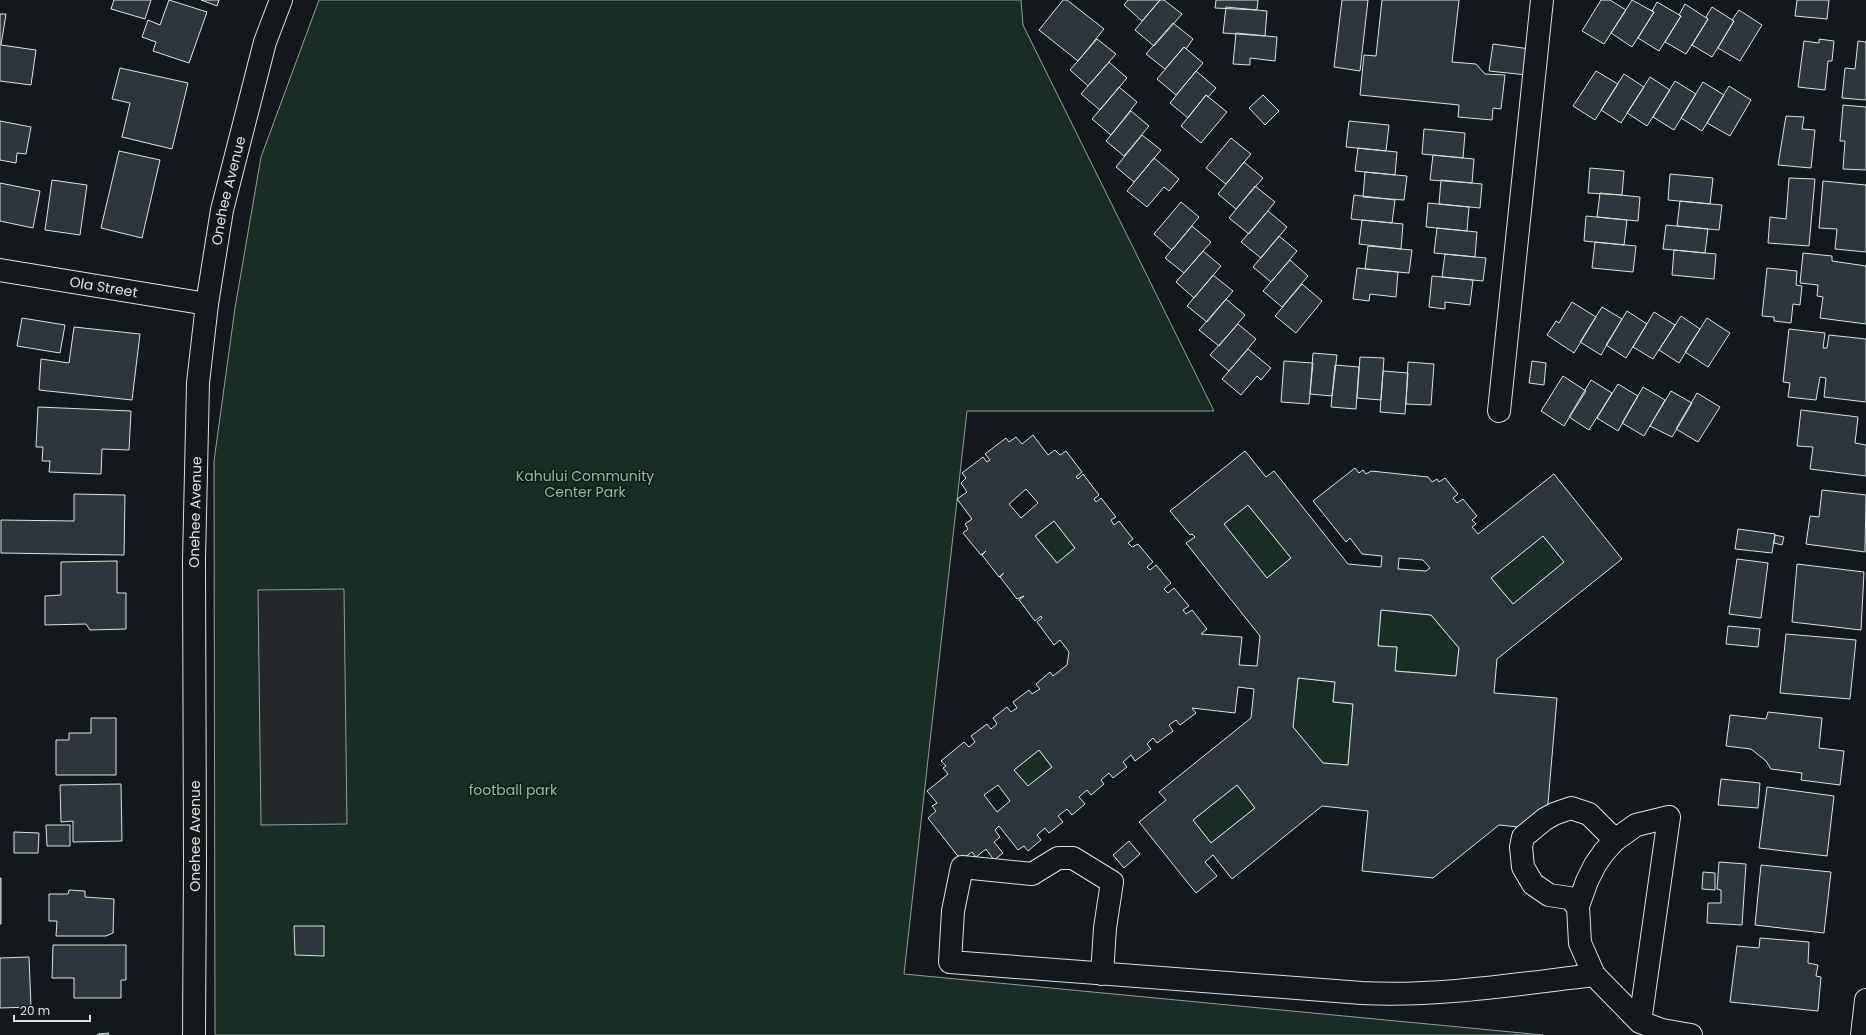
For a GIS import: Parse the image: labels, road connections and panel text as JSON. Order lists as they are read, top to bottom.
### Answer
{
  "streets": {
    "street": ["Onehee Avenue", "Ola Street"]
  },
  "crossings": [
    ["Onehee Avenue", "Ola Street"]
  ],
  "parks": ["Kahului Community Center Park", "football park"],
  "scale_bar": "20 m"
}
